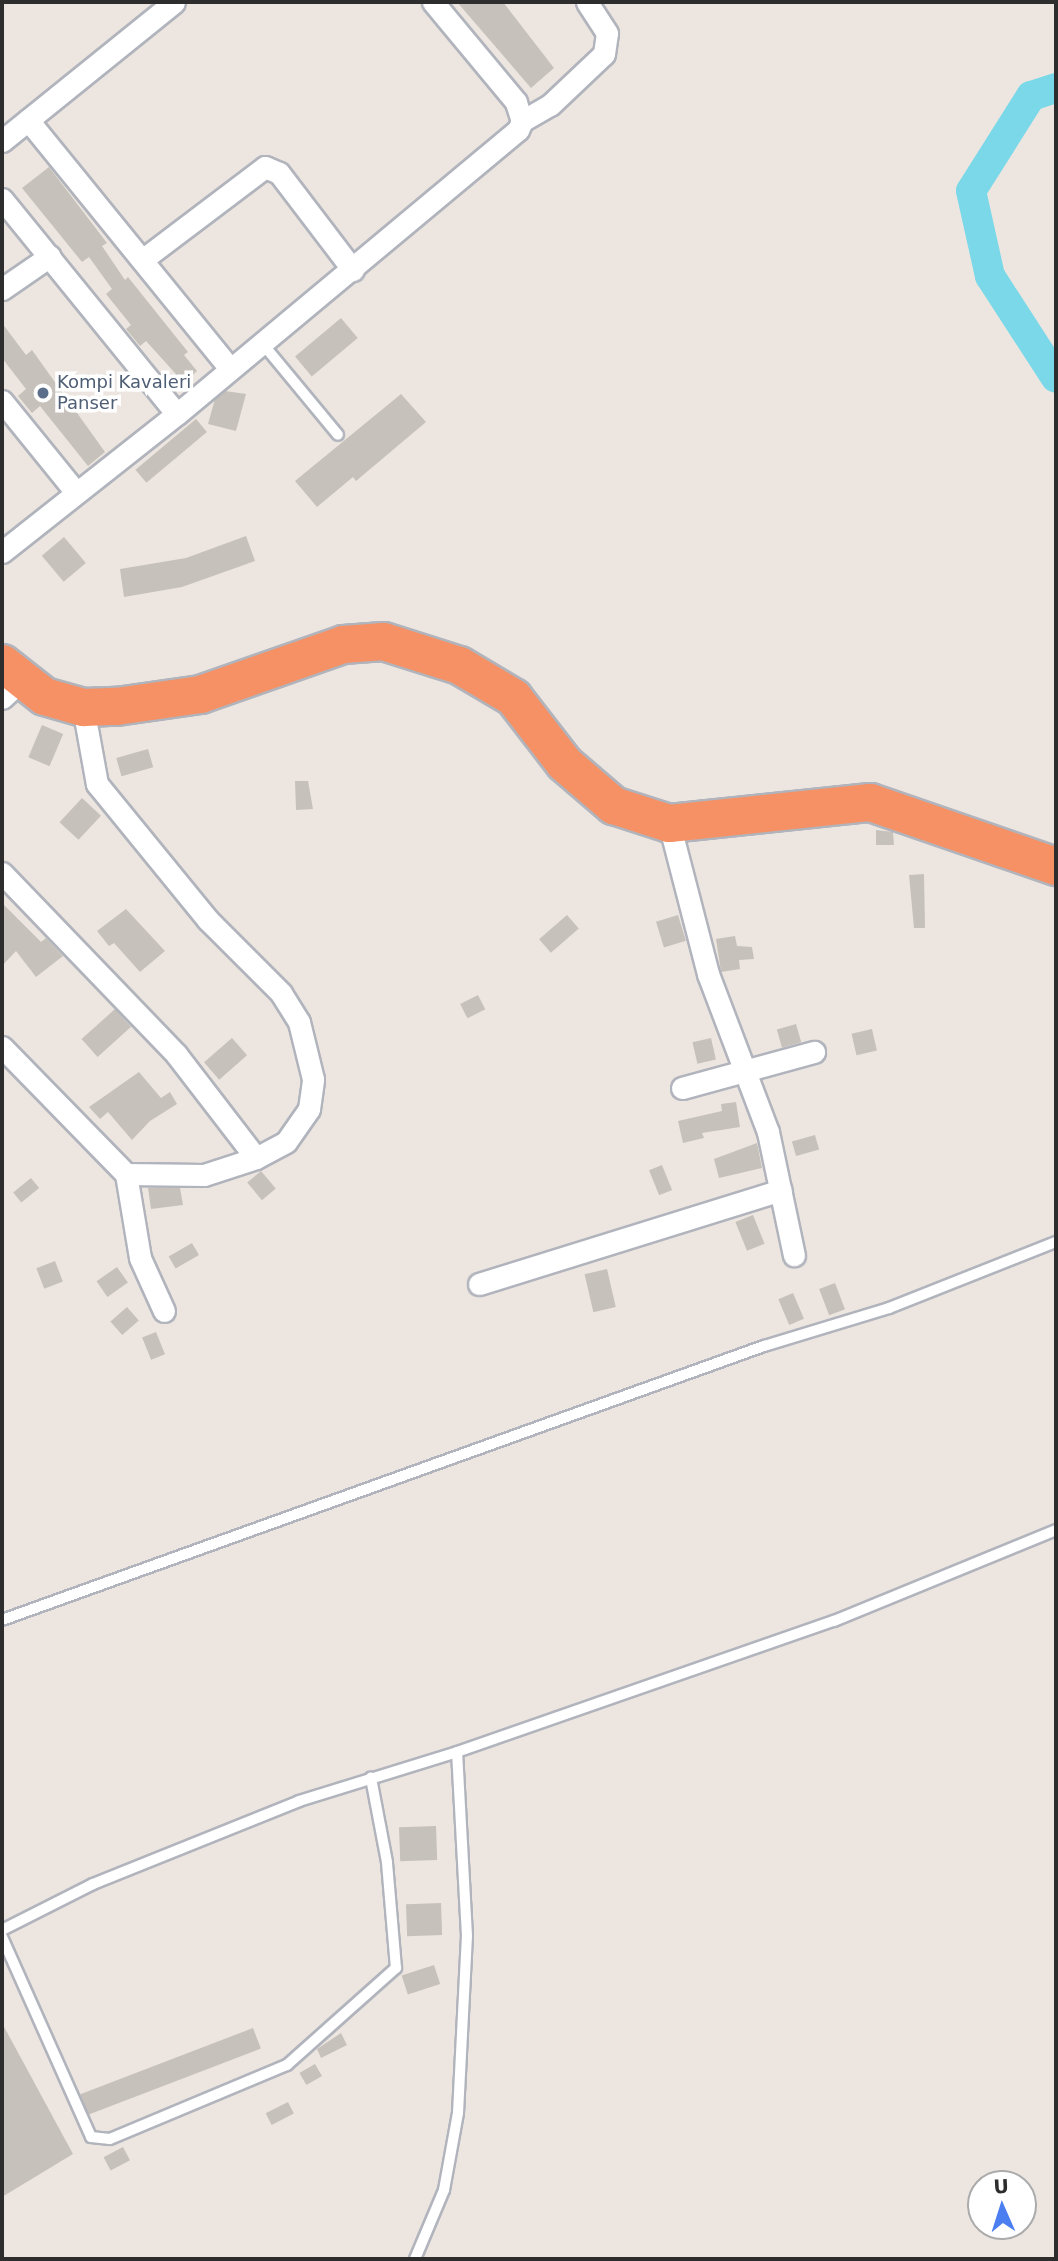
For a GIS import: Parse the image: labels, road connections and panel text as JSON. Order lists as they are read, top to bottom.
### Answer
{
  "places": ["Kompi Kavaleri Panser"],
  "north": "top"
}
